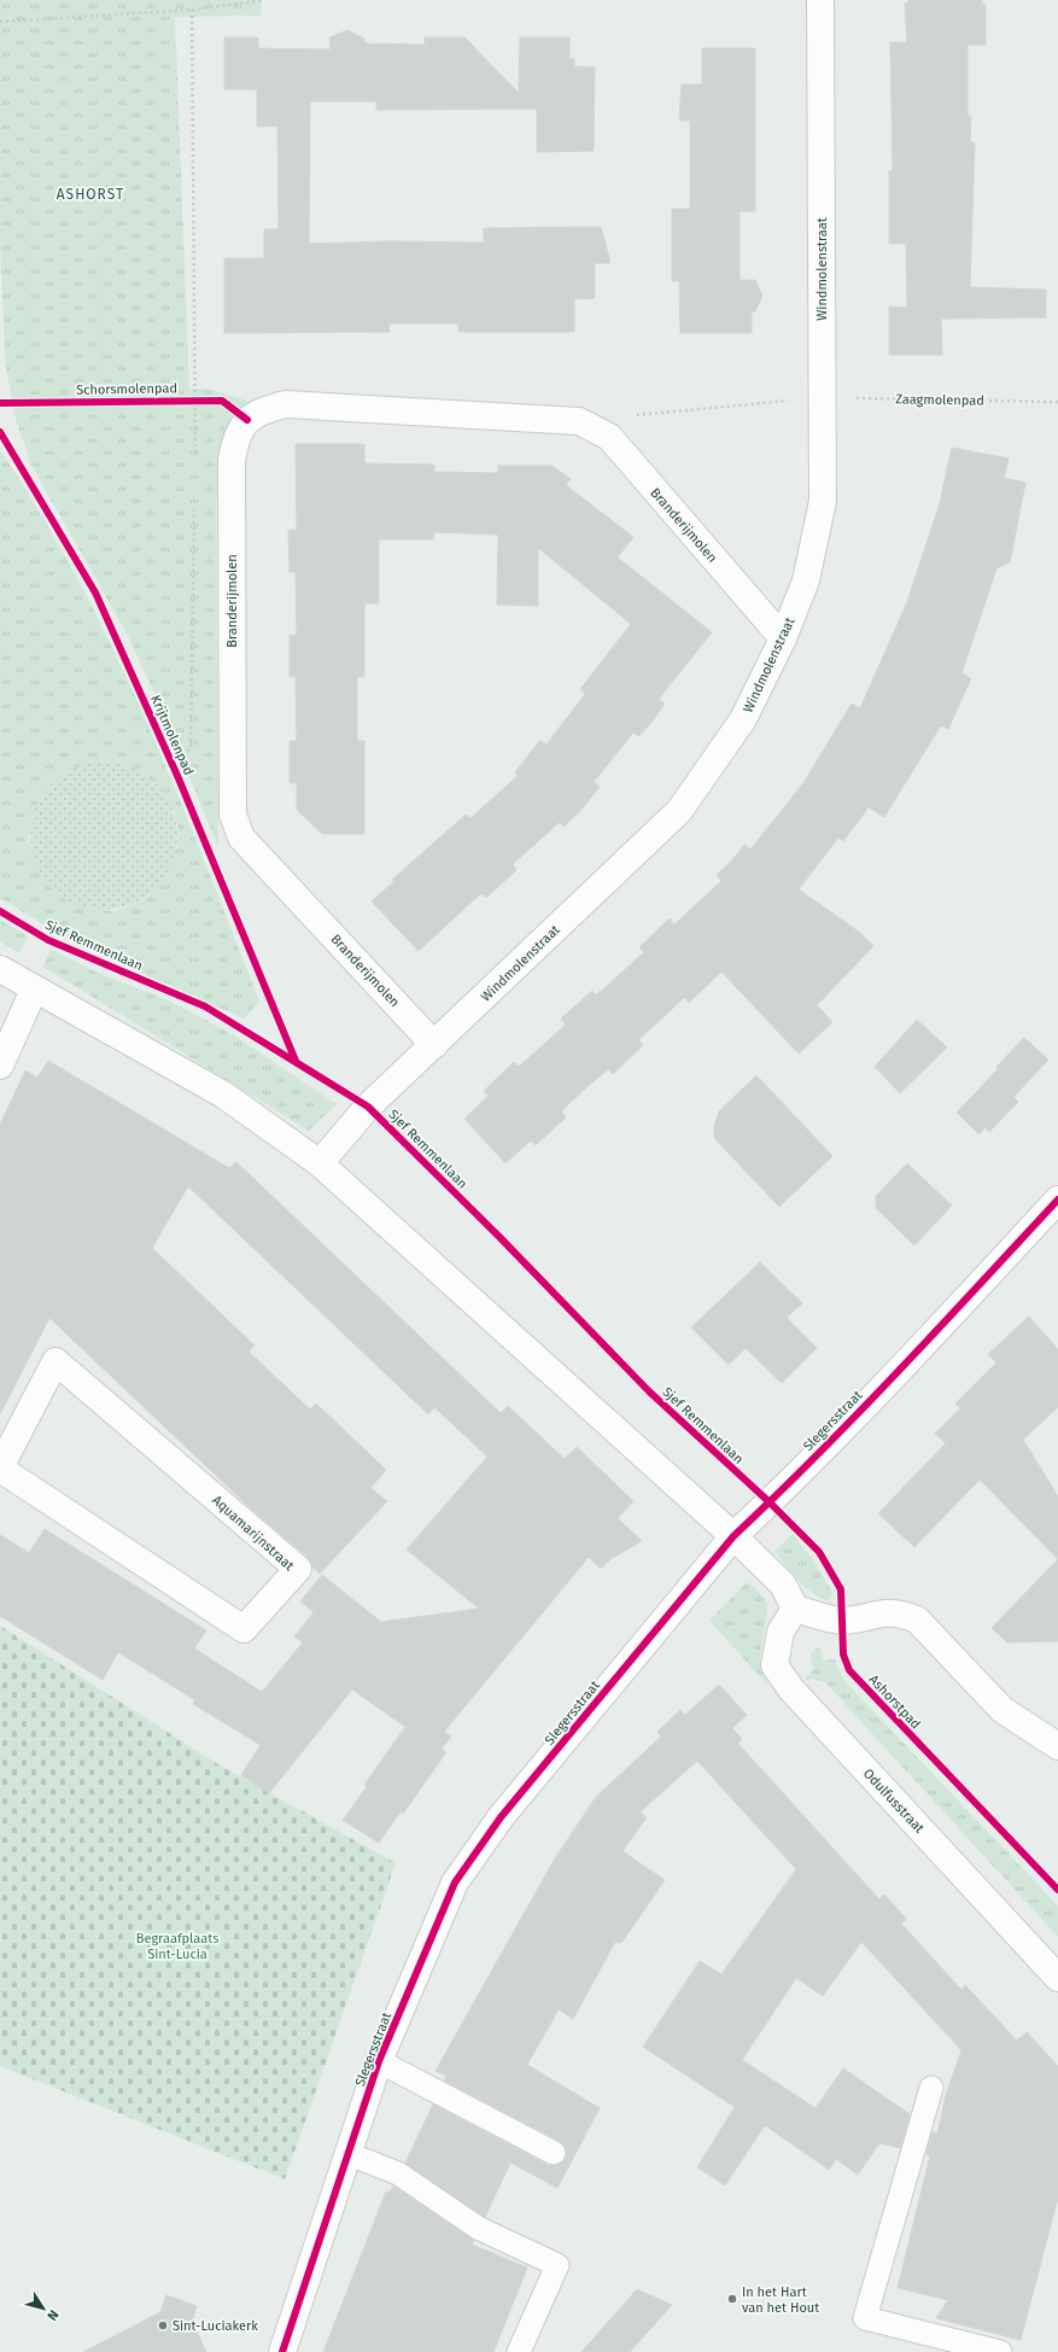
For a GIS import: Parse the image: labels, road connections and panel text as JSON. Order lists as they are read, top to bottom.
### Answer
{
  "streets": {
    "street": [
      "Windmolenstraat",
      "Branderijmolen",
      "Slegersstraat",
      "Aquamarijnstraat",
      "Odulfusstraat"
    ],
    "path": ["Zaagmolenpad"],
    "cycle path": ["Schorsmolenpad", "Krijtmolenpad", "Sjef Remmenlaan"]
  },
  "crossings": [
    ["Windmolenstraat", "Zaagmolenpad"],
    ["Windmolenstraat", "Branderijmolen"],
    ["Schorsmolenpad", "Branderijmolen"]
  ],
  "districts": ["ASHORST"],
  "parks": ["Begraafplaats Sint-Lucia"],
  "places": ["In het Hart van het Hout", "Sint-Luciakerk"],
  "north": "bottom right"
}
